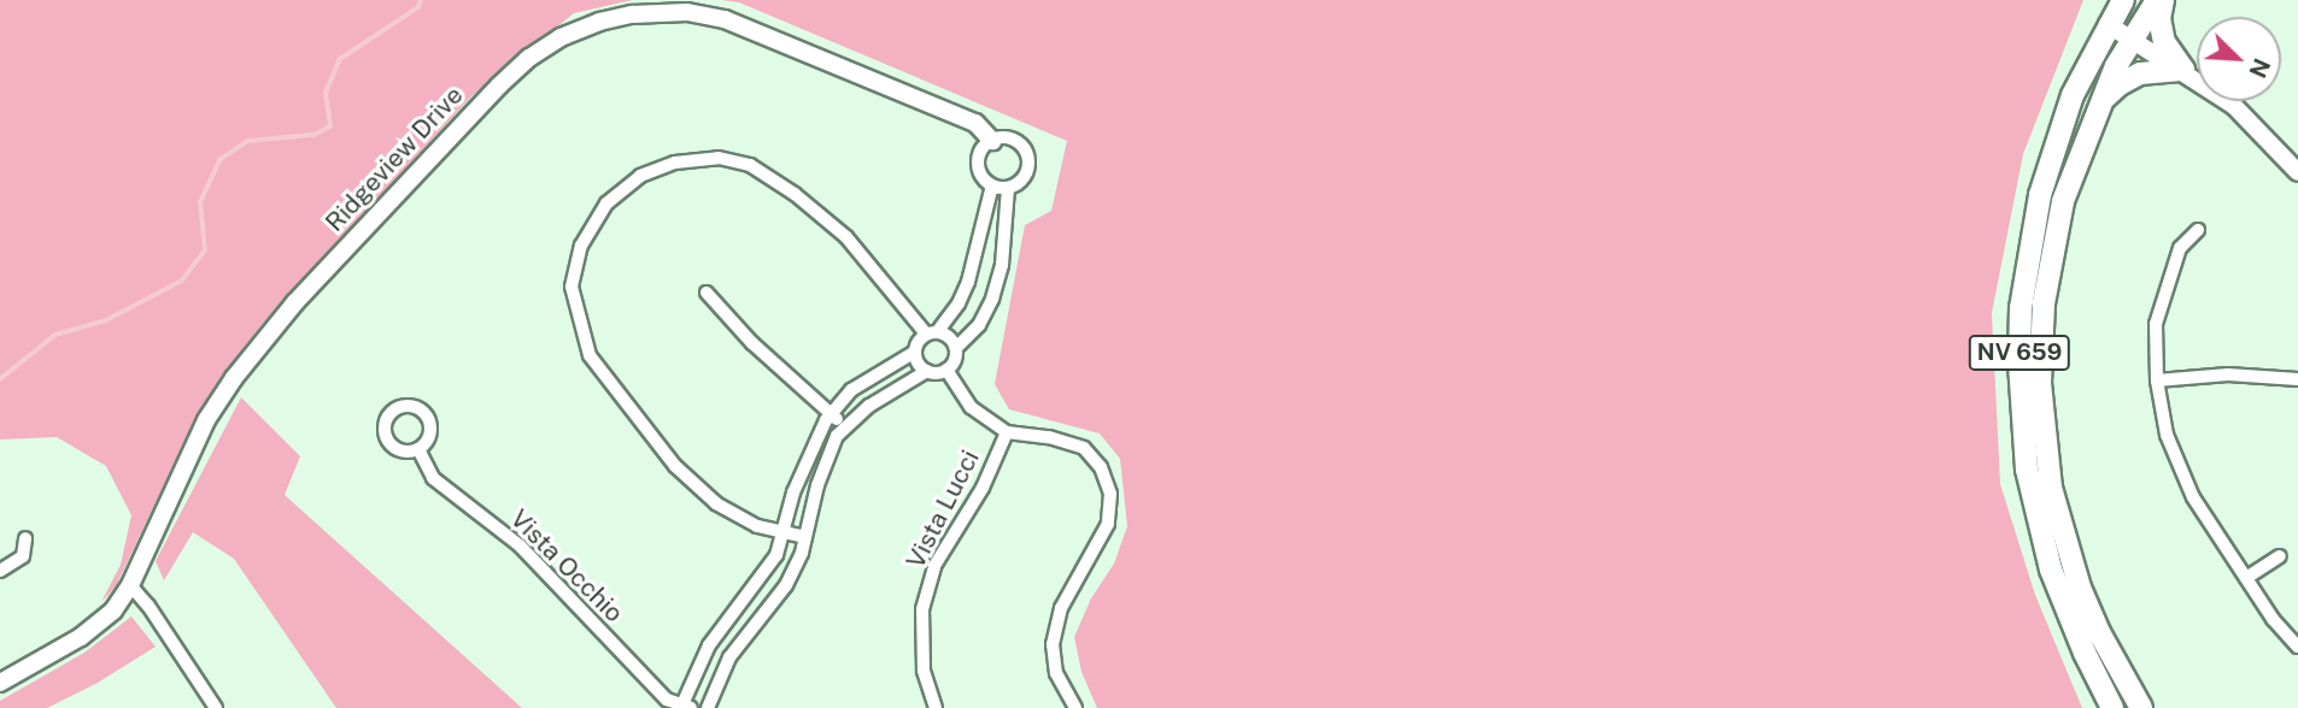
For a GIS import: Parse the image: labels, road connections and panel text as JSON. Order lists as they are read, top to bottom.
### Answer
{
  "streets": {
    "main road": ["NV 659"],
    "street": ["Ridgeview Drive", "Vista Lucci", "Vista Occhio"]
  },
  "north": "bottom right"
}
